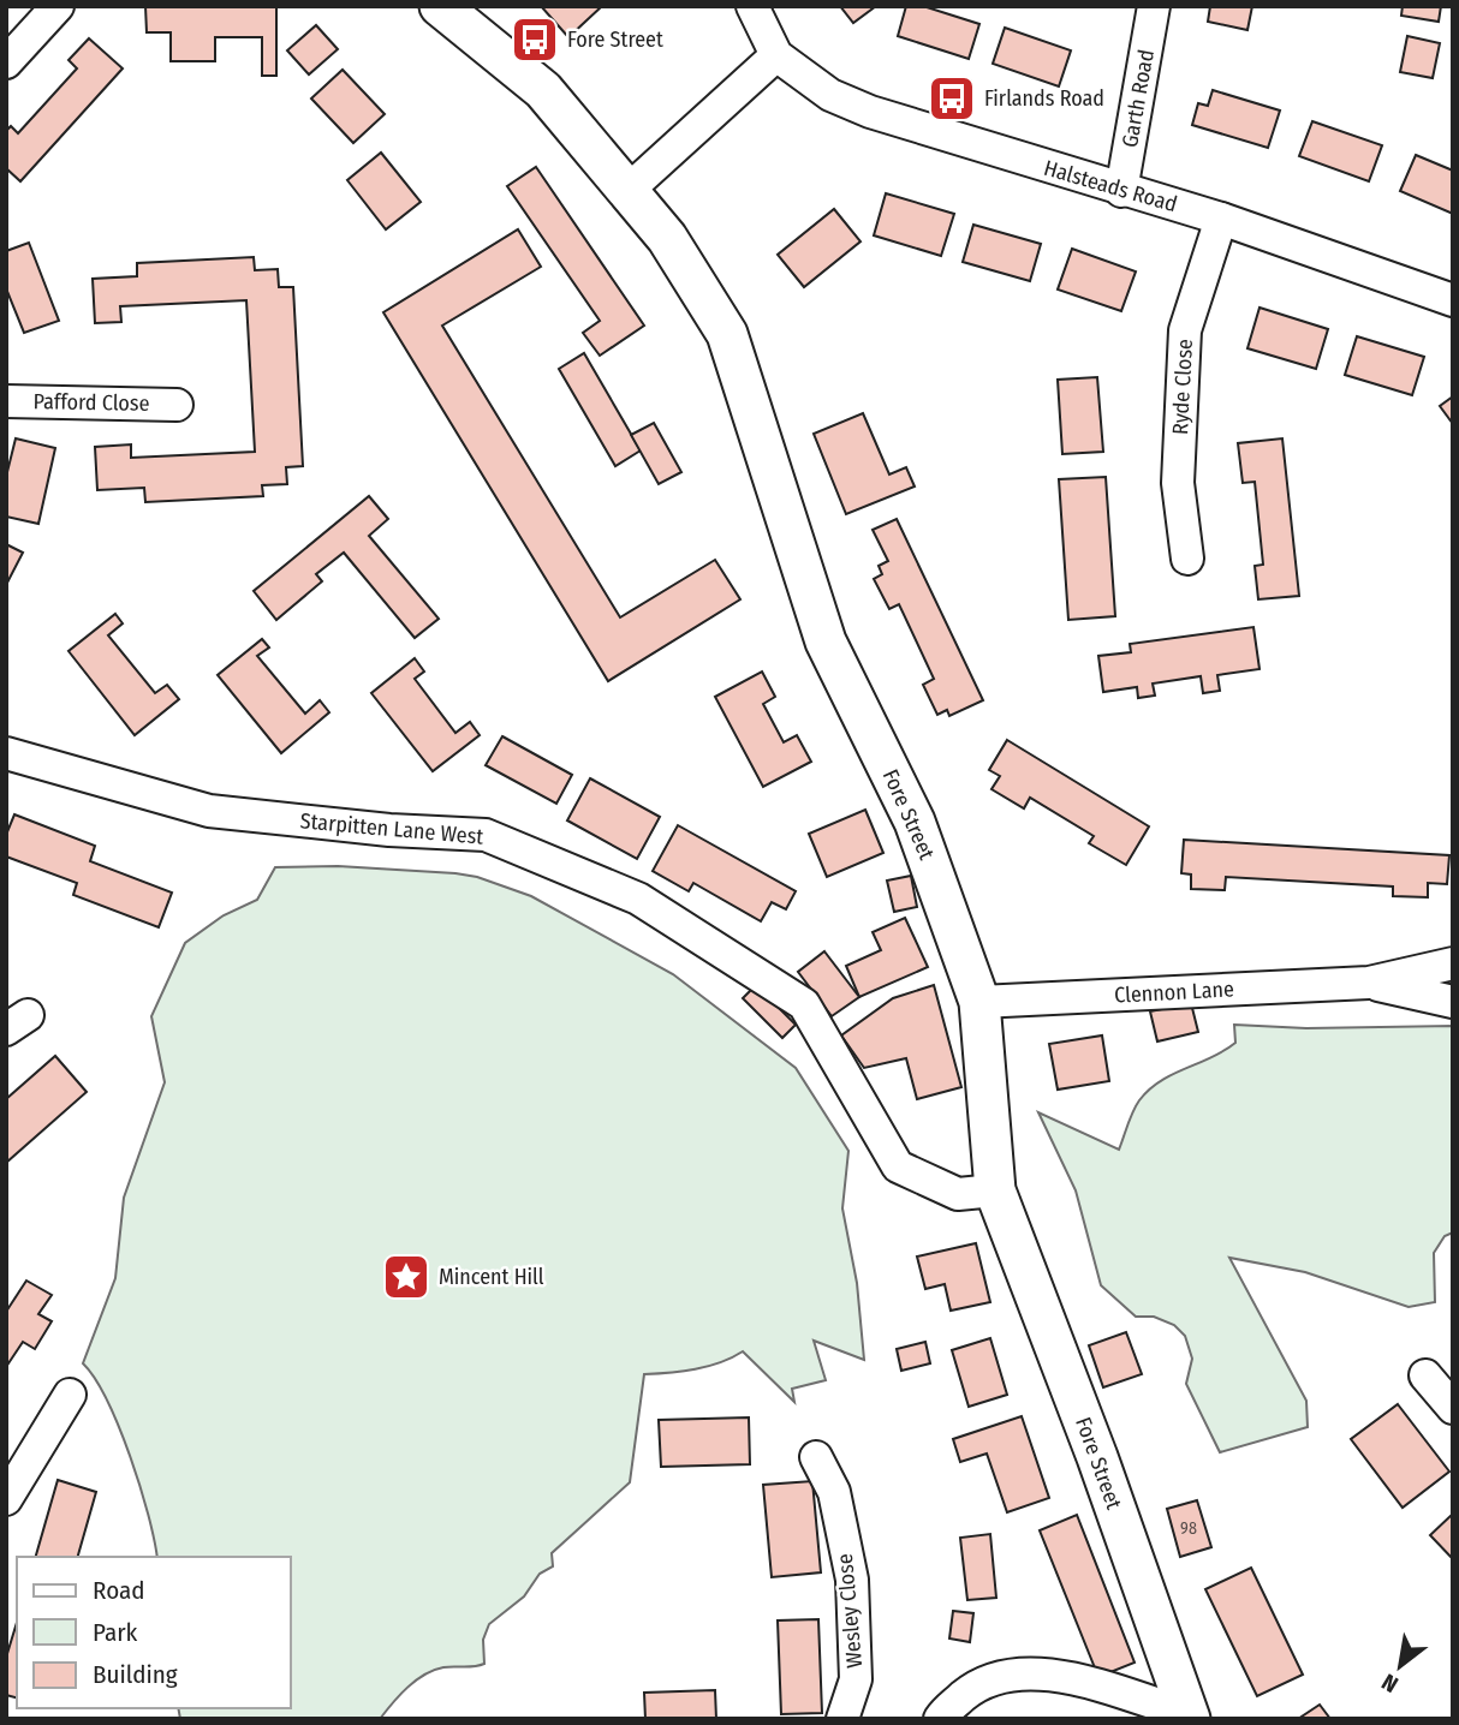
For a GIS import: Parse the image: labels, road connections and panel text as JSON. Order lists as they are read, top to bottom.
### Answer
{
  "streets": {
    "street": [
      "Garth Road",
      "Halsteads Road",
      "Ryde Close",
      "Pafford Close",
      "Fore Street",
      "Starpitten Lane West",
      "Clennon Lane",
      "Wesley Close"
    ]
  },
  "crossings": [
    ["Garth Road", "Halsteads Road"],
    ["Halsteads Road", "Ryde Close"],
    ["Fore Street", "Starpitten Lane West"],
    ["Fore Street", "Clennon Lane"]
  ],
  "places": {
    "bus stop": ["Fore Street", "Firlands Road"],
    "place": ["Mincent Hill"]
  },
  "house_numbers": ["98"],
  "legend": ["Road", "Park", "Building"],
  "north": "bottom left"
}
